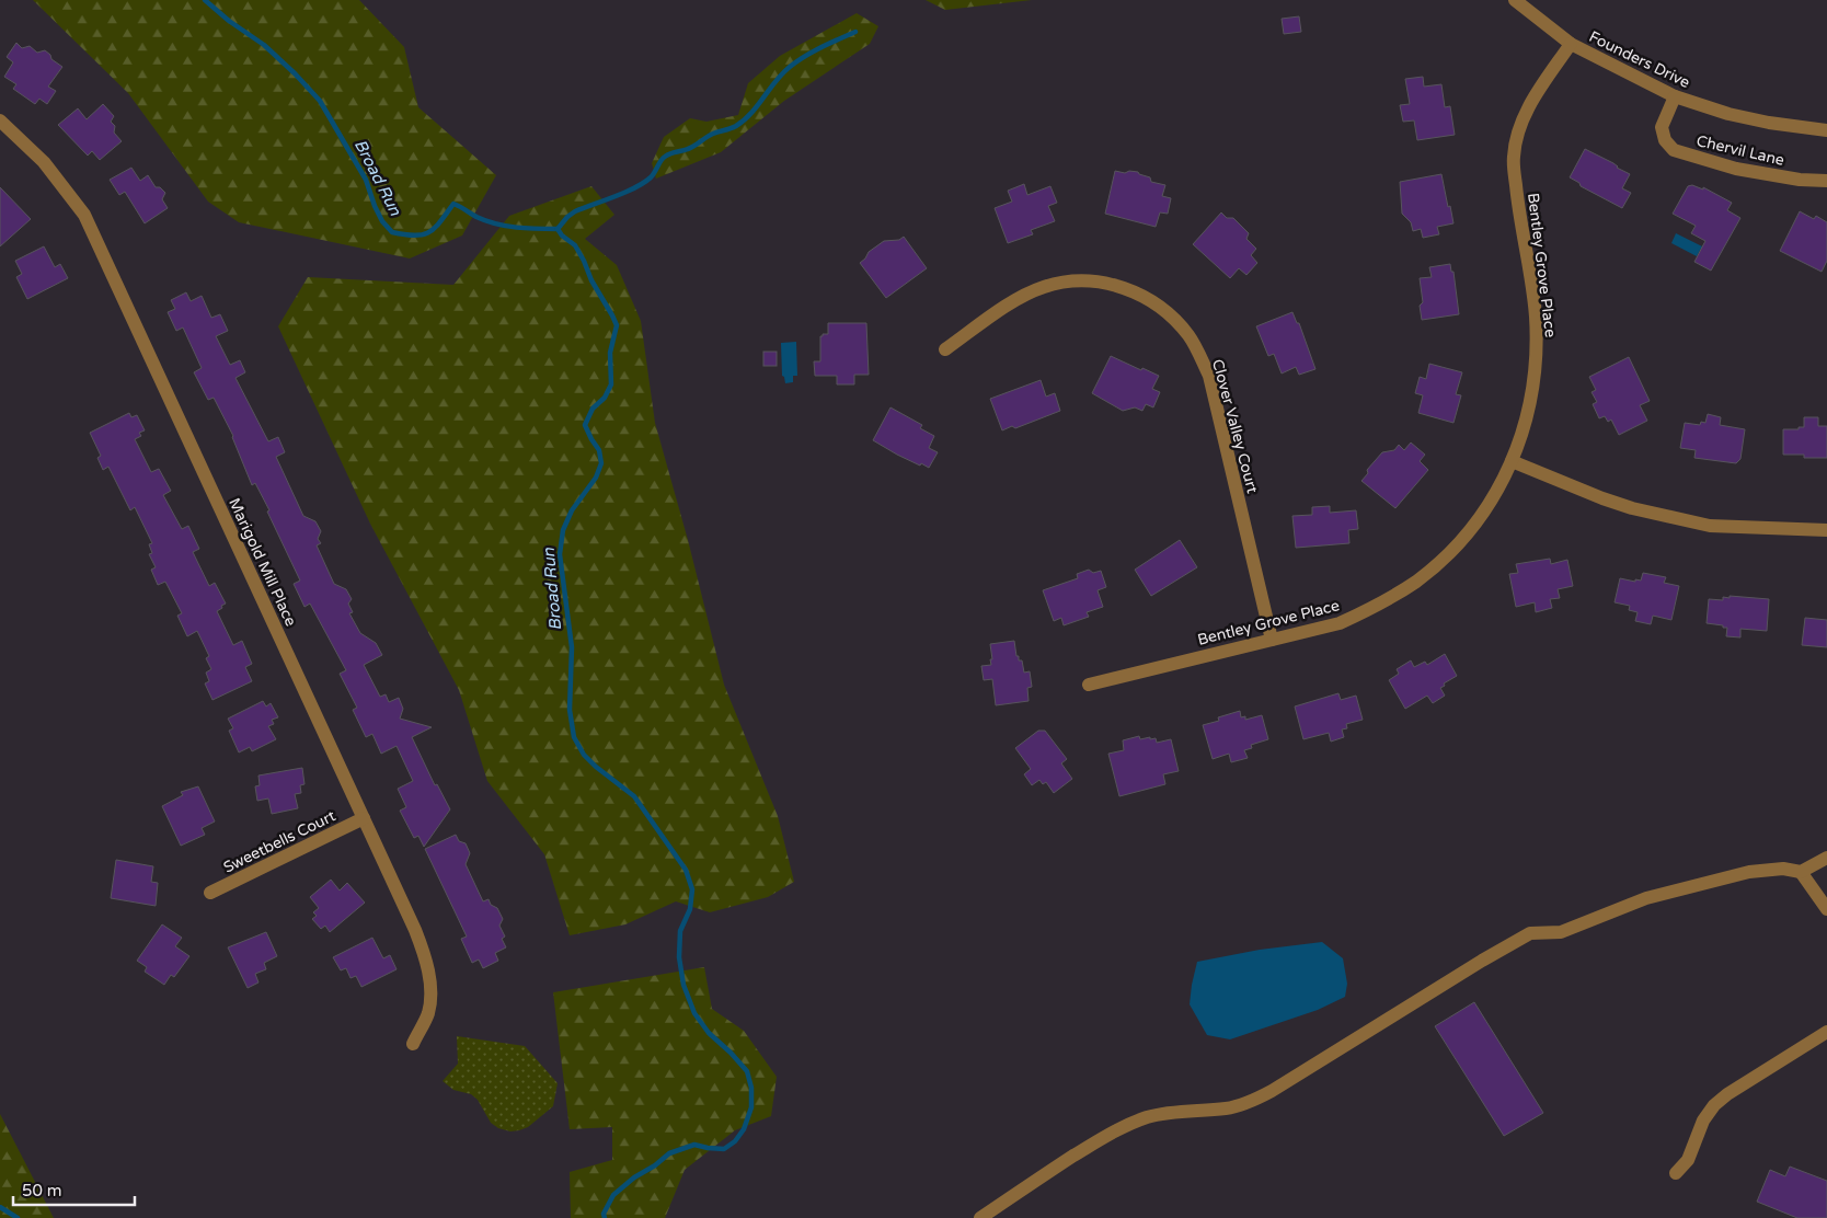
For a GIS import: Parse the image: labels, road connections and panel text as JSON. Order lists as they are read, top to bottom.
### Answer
{
  "streets": {
    "street": [
      "Founders Drive",
      "Chervil Lane",
      "Bentley Grove Place",
      "Clover Valley Court",
      "Marigold Mill Place",
      "Sweetbells Court"
    ]
  },
  "crossings": [
    ["Founders Drive", "Chervil Lane"],
    ["Founders Drive", "Bentley Grove Place"],
    ["Bentley Grove Place", "Clover Valley Court"],
    ["Marigold Mill Place", "Sweetbells Court"]
  ],
  "water": ["Broad Run"],
  "scale_bar": "50 m"
}
